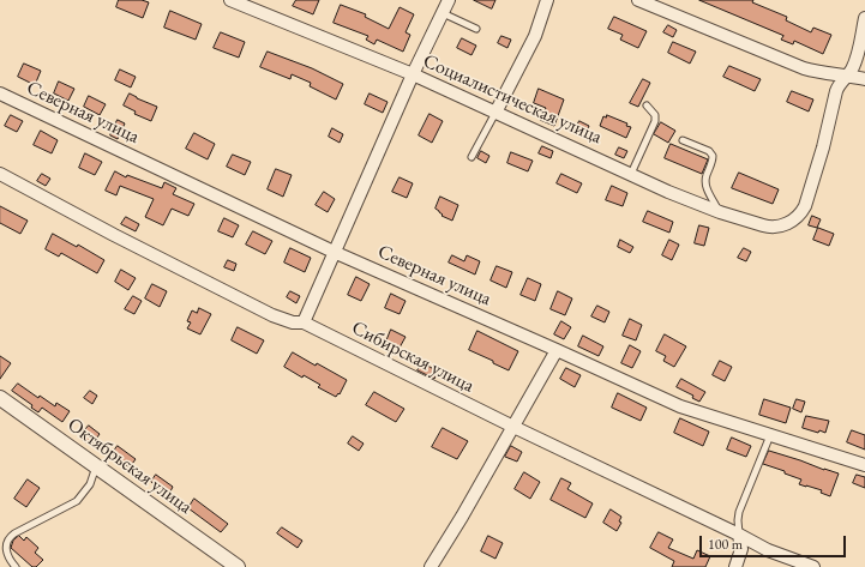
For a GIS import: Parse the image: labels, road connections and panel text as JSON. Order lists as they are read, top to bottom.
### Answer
{
  "streets": {
    "street": [
      "Социалистическая улица",
      "Северная улица",
      "Сибирская улица",
      "Октябрьская улица"
    ]
  },
  "scale_bar": "100 m"
}
